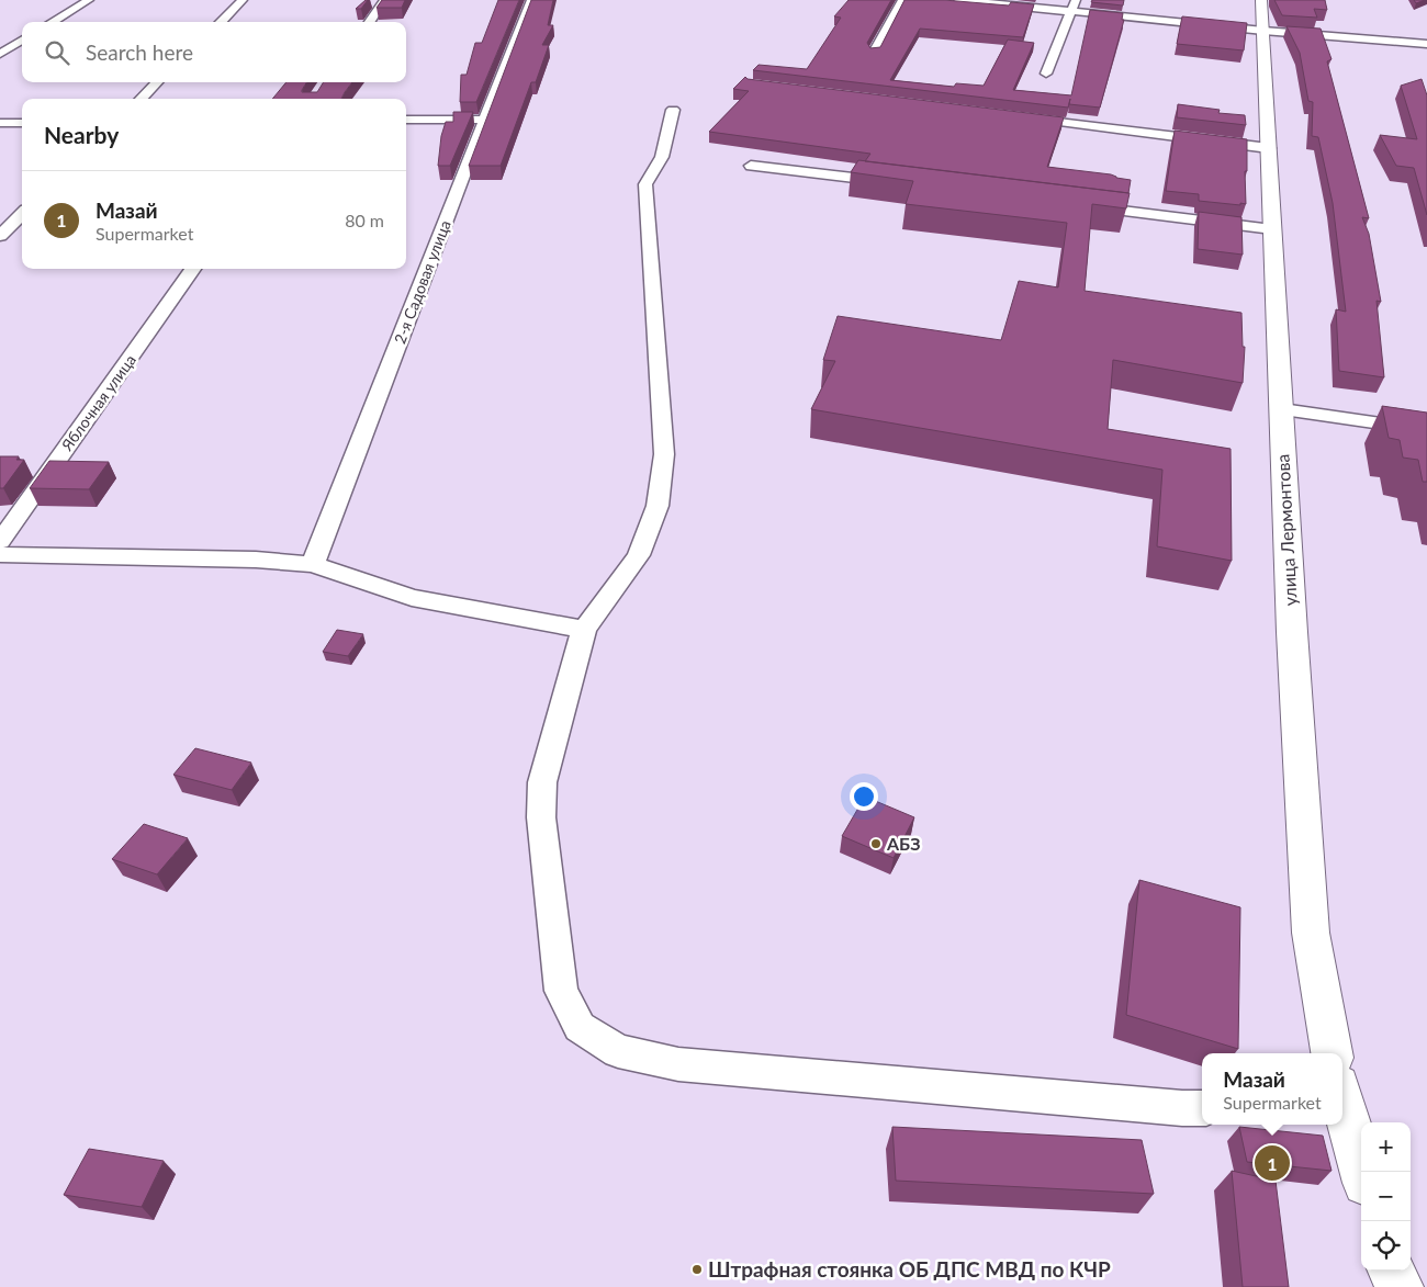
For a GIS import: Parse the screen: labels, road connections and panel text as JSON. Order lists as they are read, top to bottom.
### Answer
{
  "streets": {
    "street": ["2-я Садовая улица", "Яблочная улица", "улица Лермонтова"]
  },
  "places": ["АБЗ", "Штрафная стоянка ОБ ДПС МВД по КЧР"],
  "page": {
    "search": "Search here",
    "heading": "Nearby",
    "list": [
      {
        "mark": "1",
        "name": "Мазай",
        "note": "Supermarket",
        "value": "80 m"
      }
    ],
    "popup": ["Мазай", "Supermarket"],
    "map_buttons": ["+", "−"],
    "pins": "1"
  }
}
